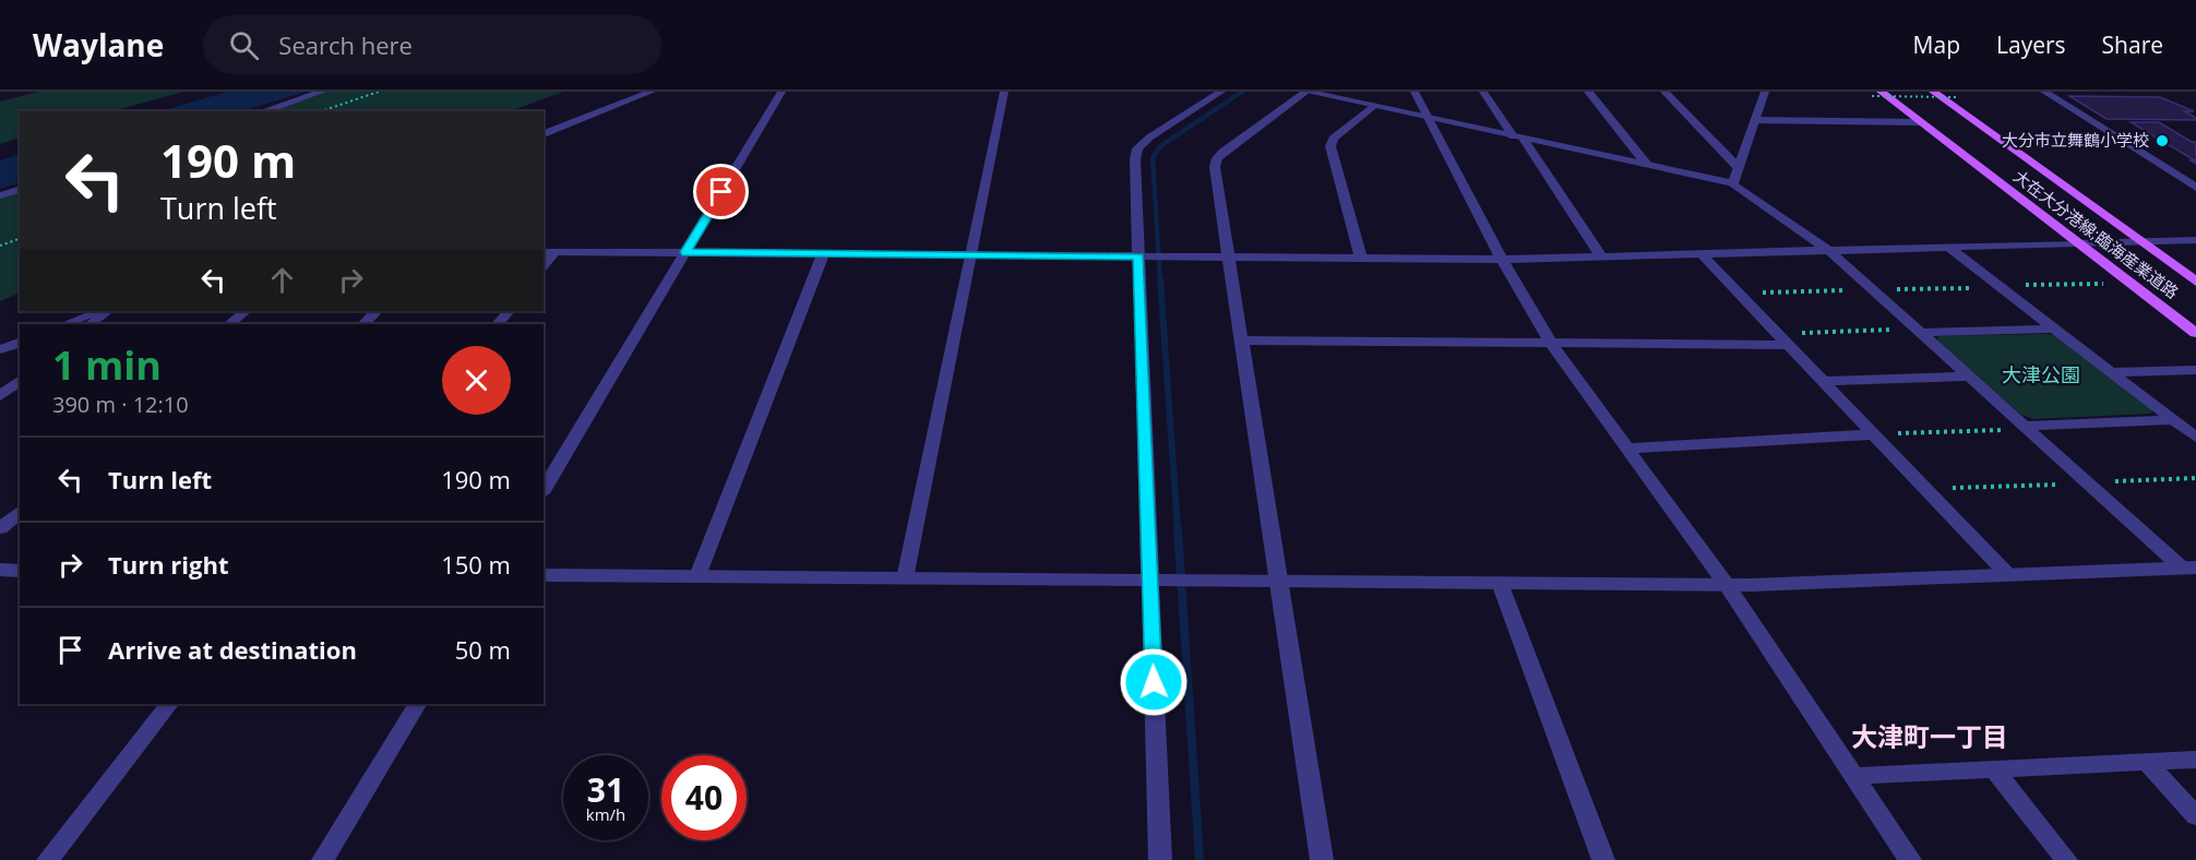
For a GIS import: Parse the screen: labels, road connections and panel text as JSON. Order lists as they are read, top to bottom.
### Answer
{
  "streets": {
    "main road": ["大在大分港線;臨海産業道路"]
  },
  "districts": ["大津町一丁目"],
  "parks": ["大津公園"],
  "places": ["大分市立舞鶴小学校"],
  "page": {
    "header": "Waylane",
    "search": "Search here",
    "nav": ["Map", "Layers", "Share"],
    "turn": ["190 m", "Turn left"],
    "heading": ["1 min", "390 m · 12:10"],
    "list": [
      {
        "name": "Turn left",
        "value": "190 m"
      },
      {
        "name": "Turn right",
        "value": "150 m"
      },
      {
        "name": "Arrive at destination",
        "value": "50 m"
      }
    ],
    "speed": "31 km/h",
    "limit": "40"
  }
}
